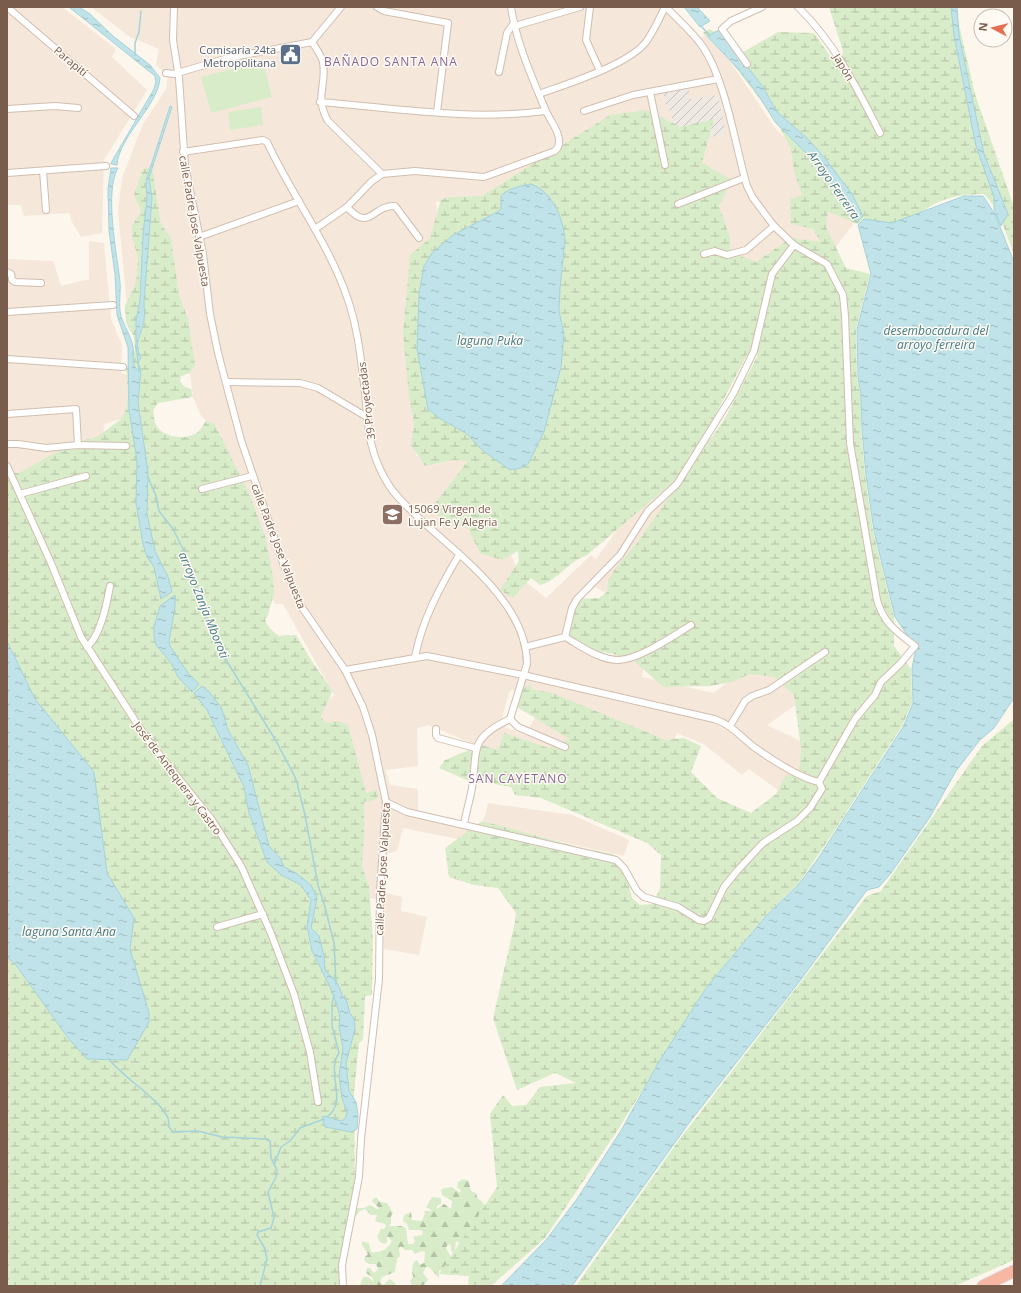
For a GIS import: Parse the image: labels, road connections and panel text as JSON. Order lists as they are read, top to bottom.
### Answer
{
  "streets": {
    "street": [
      "Parapití",
      "Japón",
      "calle Padre Jose Valpuesta",
      "39 Proyectadas",
      "José de Antequera y Castro"
    ]
  },
  "crossings": [
    ["calle Padre Jose Valpuesta", "39 Proyectadas"]
  ],
  "districts": ["BAÑADO SANTA ANA", "SAN CAYETANO"],
  "water": [
    "Arroyo Ferreira",
    "desembocadura del arroyo ferreira",
    "laguna Puka",
    "arroyo Zanja Mboroti",
    "laguna Santa Ana"
  ],
  "places": {
    "public building": ["Comisaría 24ta Metropolitana"],
    "school or university": ["15069 Virgen de Lujan Fe y Alegria"]
  },
  "north": "left"
}
